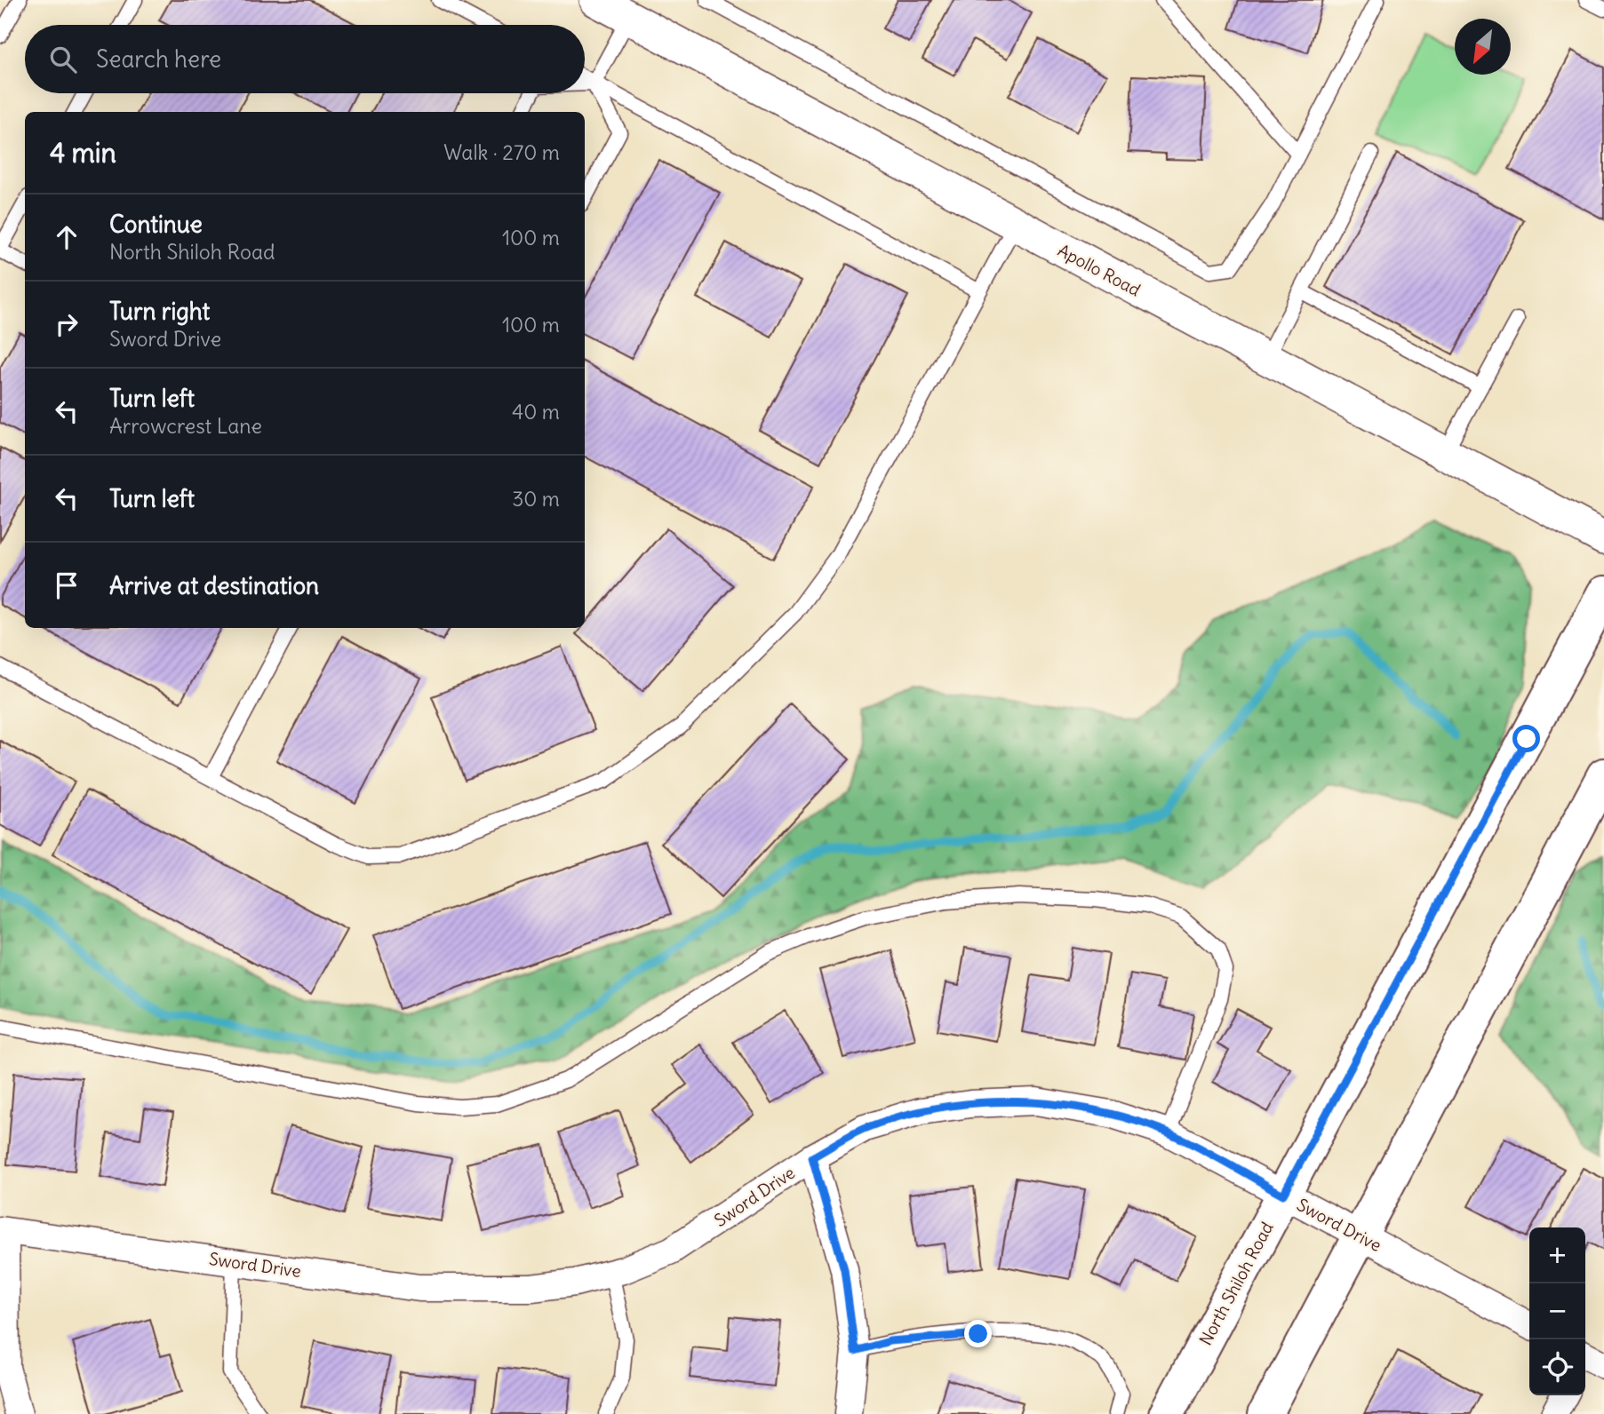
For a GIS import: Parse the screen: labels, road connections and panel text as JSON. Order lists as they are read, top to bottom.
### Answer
{
  "streets": {
    "main road": ["North Shiloh Road"],
    "street": ["Apollo Road", "Sword Drive"]
  },
  "crossings": [
    ["Sword Drive", "North Shiloh Road"]
  ],
  "north": "bottom left",
  "page": {
    "search": "Search here",
    "heading": ["4 min", "Walk · 270 m"],
    "list": [
      ["Continue", "North Shiloh Road", "100 m"],
      ["Turn right", "Sword Drive", "100 m"],
      ["Turn left", "Arrowcrest Lane", "40 m"],
      ["Turn left", "30 m"],
      "Arrive at destination"
    ],
    "map_buttons": ["+", "−"]
  }
}
